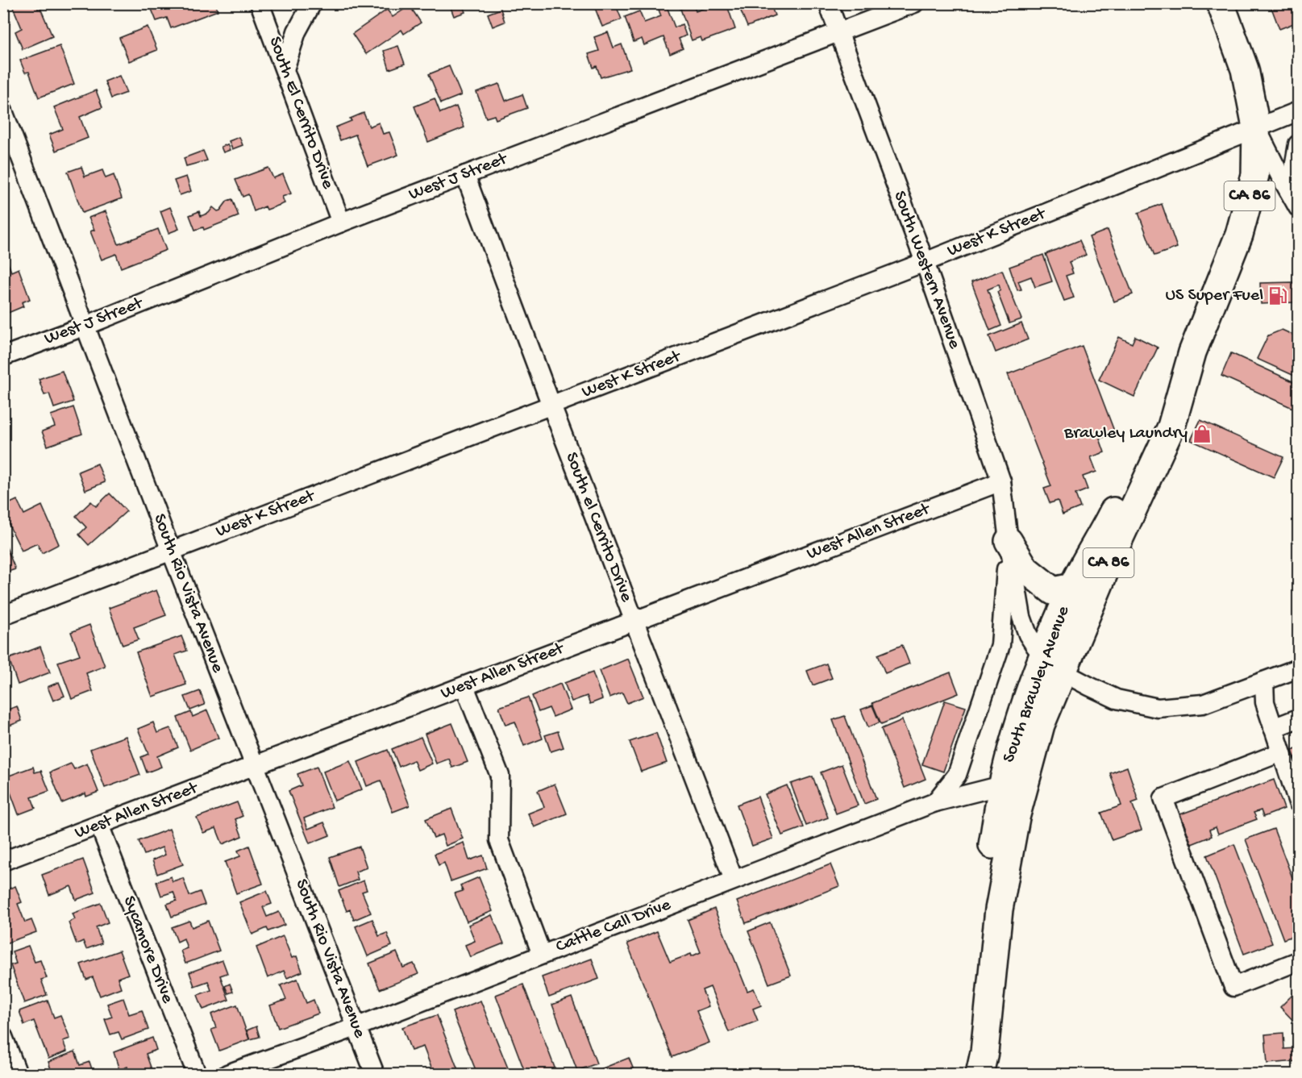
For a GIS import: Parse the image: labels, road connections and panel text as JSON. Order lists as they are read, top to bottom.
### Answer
{
  "streets": {
    "highway": ["CA 86", "South Brawley Avenue"],
    "street": [
      "South El Cerrito Drive",
      "West J Street",
      "West K Street",
      "South Western Avenue",
      "South el Cerrito Drive",
      "West Allen Street",
      "South Rio Vista Avenue",
      "Cattle Call Drive",
      "Sycamore Drive"
    ]
  },
  "crossings": [
    ["South El Cerrito Drive", "West J Street"],
    ["West J Street", "South Western Avenue"],
    ["West J Street", "South el Cerrito Drive"],
    ["West J Street", "South Rio Vista Avenue"],
    ["CA 86", "West K Street"],
    ["CA 86", "South Brawley Avenue"],
    ["West K Street", "South Western Avenue"],
    ["West K Street", "South el Cerrito Drive"],
    ["West K Street", "South Rio Vista Avenue"],
    ["West K Street", "South Brawley Avenue"],
    ["South Western Avenue", "West Allen Street"],
    ["South Western Avenue", "South Brawley Avenue"],
    ["South Western Avenue", "Cattle Call Drive"],
    ["South el Cerrito Drive", "West Allen Street"],
    ["South el Cerrito Drive", "Cattle Call Drive"],
    ["West Allen Street", "South Rio Vista Avenue"],
    ["West Allen Street", "Sycamore Drive"],
    ["South Rio Vista Avenue", "Cattle Call Drive"],
    ["South Brawley Avenue", "Cattle Call Drive"]
  ],
  "places": {
    "fuel station": ["US Super Fuel"],
    "shop": ["Brawley Laundry"]
  }
}
